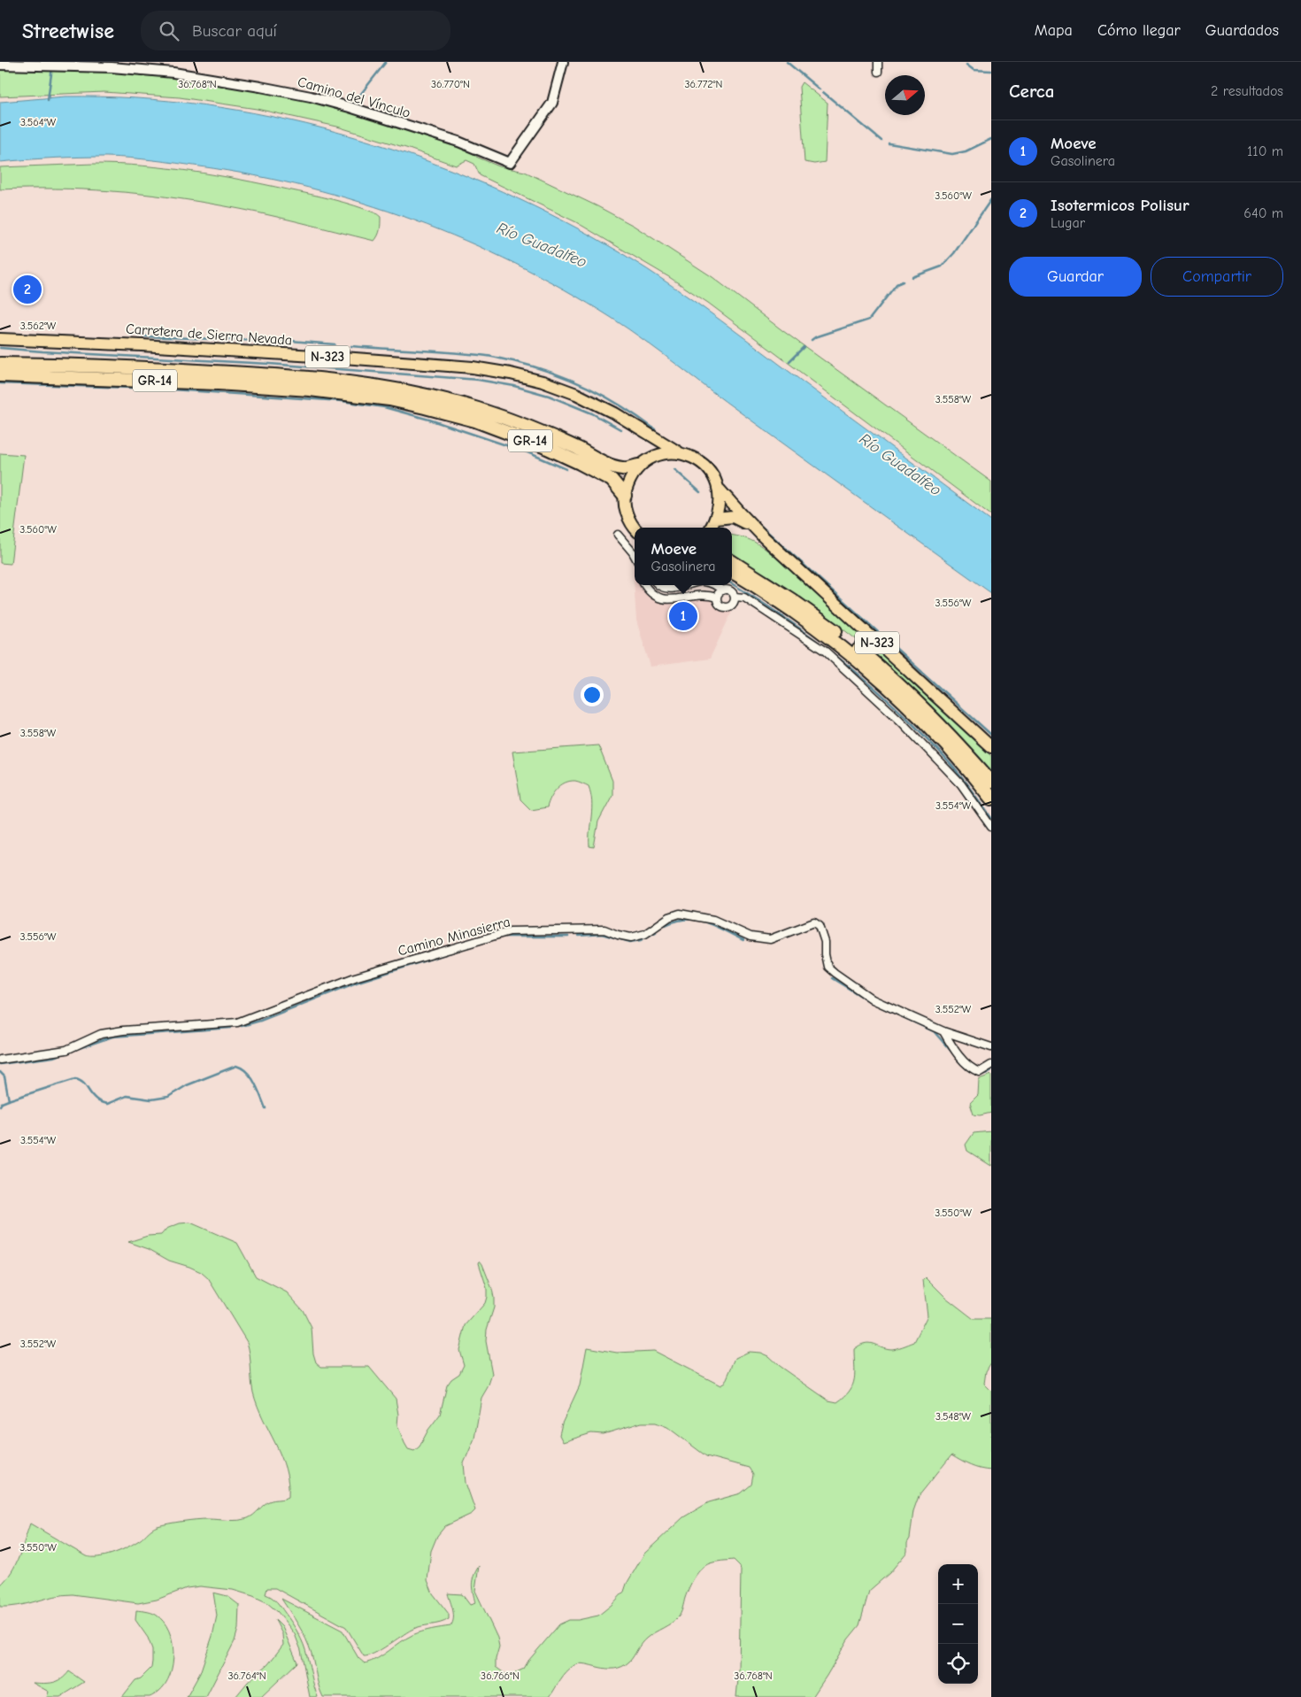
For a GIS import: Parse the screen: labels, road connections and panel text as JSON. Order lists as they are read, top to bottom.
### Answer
{
  "streets": {
    "highway": ["Carretera de Sierra Nevada", "N-323", "GR-14"],
    "street": ["Camino del Vínculo", "Camino Minasierra"]
  },
  "crossings": [
    ["Carretera de Sierra Nevada", "N-323"]
  ],
  "water": ["Río Guadalfeo"],
  "north": "right",
  "page": {
    "header": "Streetwise",
    "search": "Buscar aquí",
    "nav": ["Mapa", "Cómo llegar", "Guardados"],
    "heading": ["Cerca", "2 resultados"],
    "list": [
      {
        "mark": "1",
        "name": "Moeve",
        "note": "Gasolinera",
        "value": "110 m"
      },
      {
        "mark": "2",
        "name": "Isotermicos Polisur",
        "note": "Lugar",
        "value": "640 m"
      }
    ],
    "buttons": ["Guardar", "Compartir"],
    "pins": ["2", "1"],
    "popup": ["Moeve", "Gasolinera"],
    "map_buttons": ["+", "−"]
  },
  "coordinates": [
    "36.768°N",
    "36.770°N",
    "36.772°N",
    "3.564°W",
    "3.560°W",
    "3.562°W",
    "3.558°W",
    "3.556°W",
    "3.554°W",
    "3.552°W",
    "3.550°W",
    "3.548°W",
    "36.764°N",
    "36.766°N"
  ]
}
